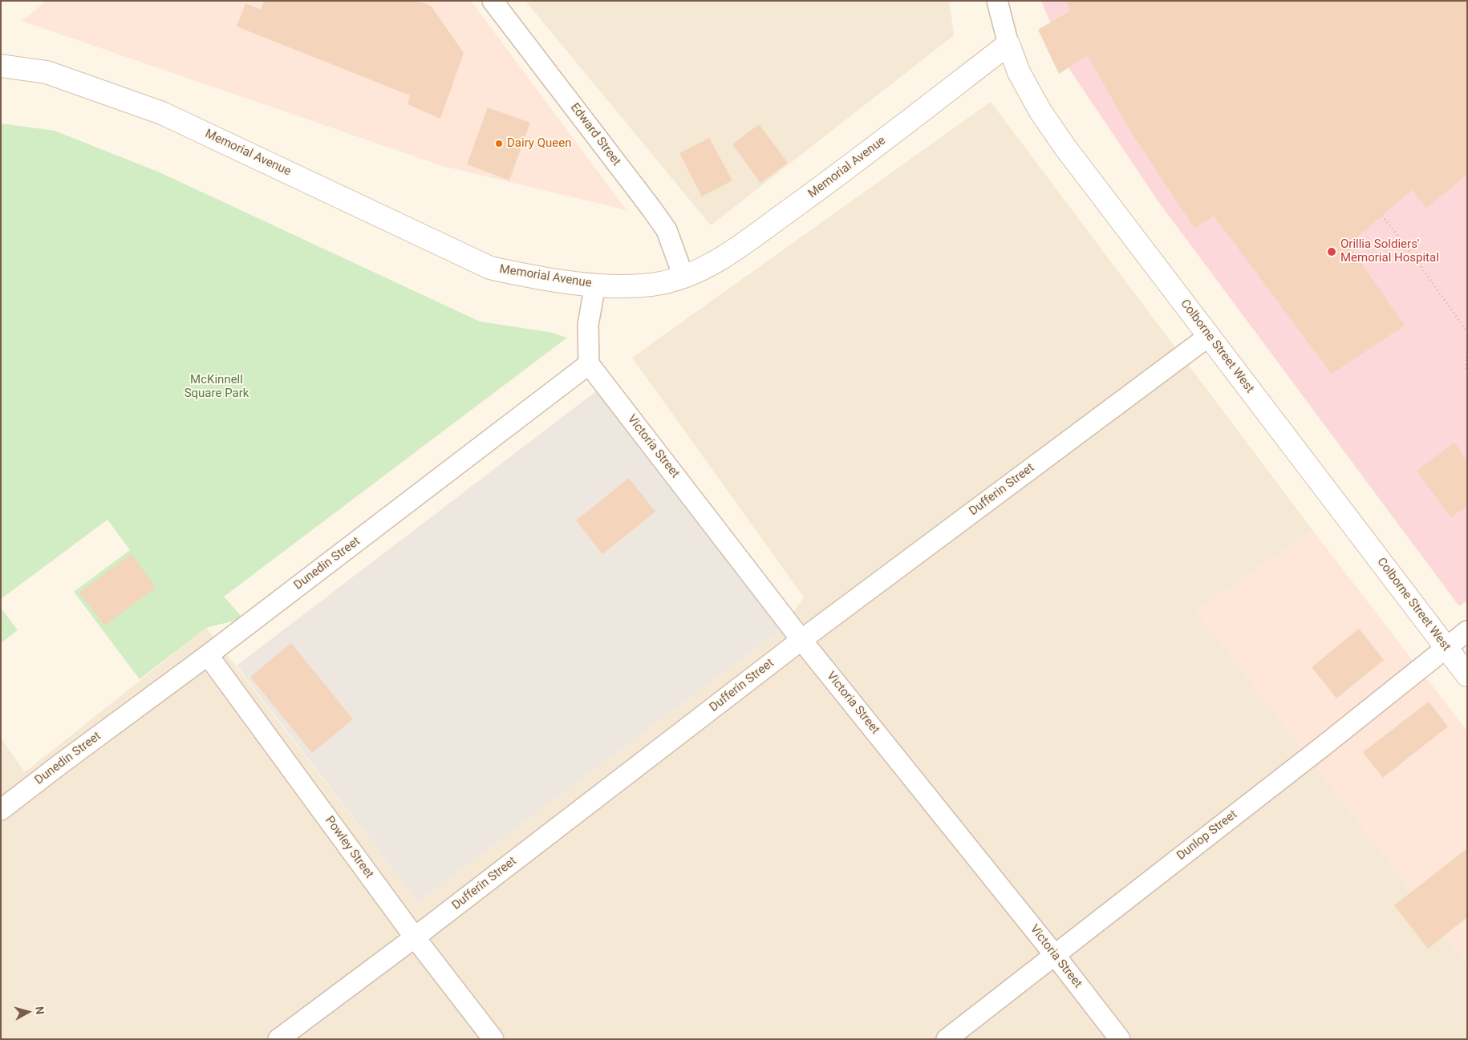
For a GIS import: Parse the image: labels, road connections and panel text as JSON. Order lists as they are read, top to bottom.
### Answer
{
  "streets": {
    "main road": ["Memorial Avenue", "Colborne Street West"],
    "street": [
      "Edward Street",
      "Victoria Street",
      "Dufferin Street",
      "Dunedin Street",
      "Dunlop Street",
      "Powley Street"
    ]
  },
  "crossings": [
    ["Edward Street", "Memorial Avenue"],
    ["Memorial Avenue", "Colborne Street West"],
    ["Colborne Street West", "Dufferin Street"],
    ["Colborne Street West", "Dunlop Street"],
    ["Victoria Street", "Dufferin Street"],
    ["Victoria Street", "Dunedin Street"],
    ["Victoria Street", "Dunlop Street"],
    ["Dufferin Street", "Powley Street"],
    ["Dunedin Street", "Powley Street"]
  ],
  "parks": ["McKinnell Square Park"],
  "places": ["Dairy Queen", "Orillia Soldiers' Memorial Hospital"],
  "north": "right"
}
